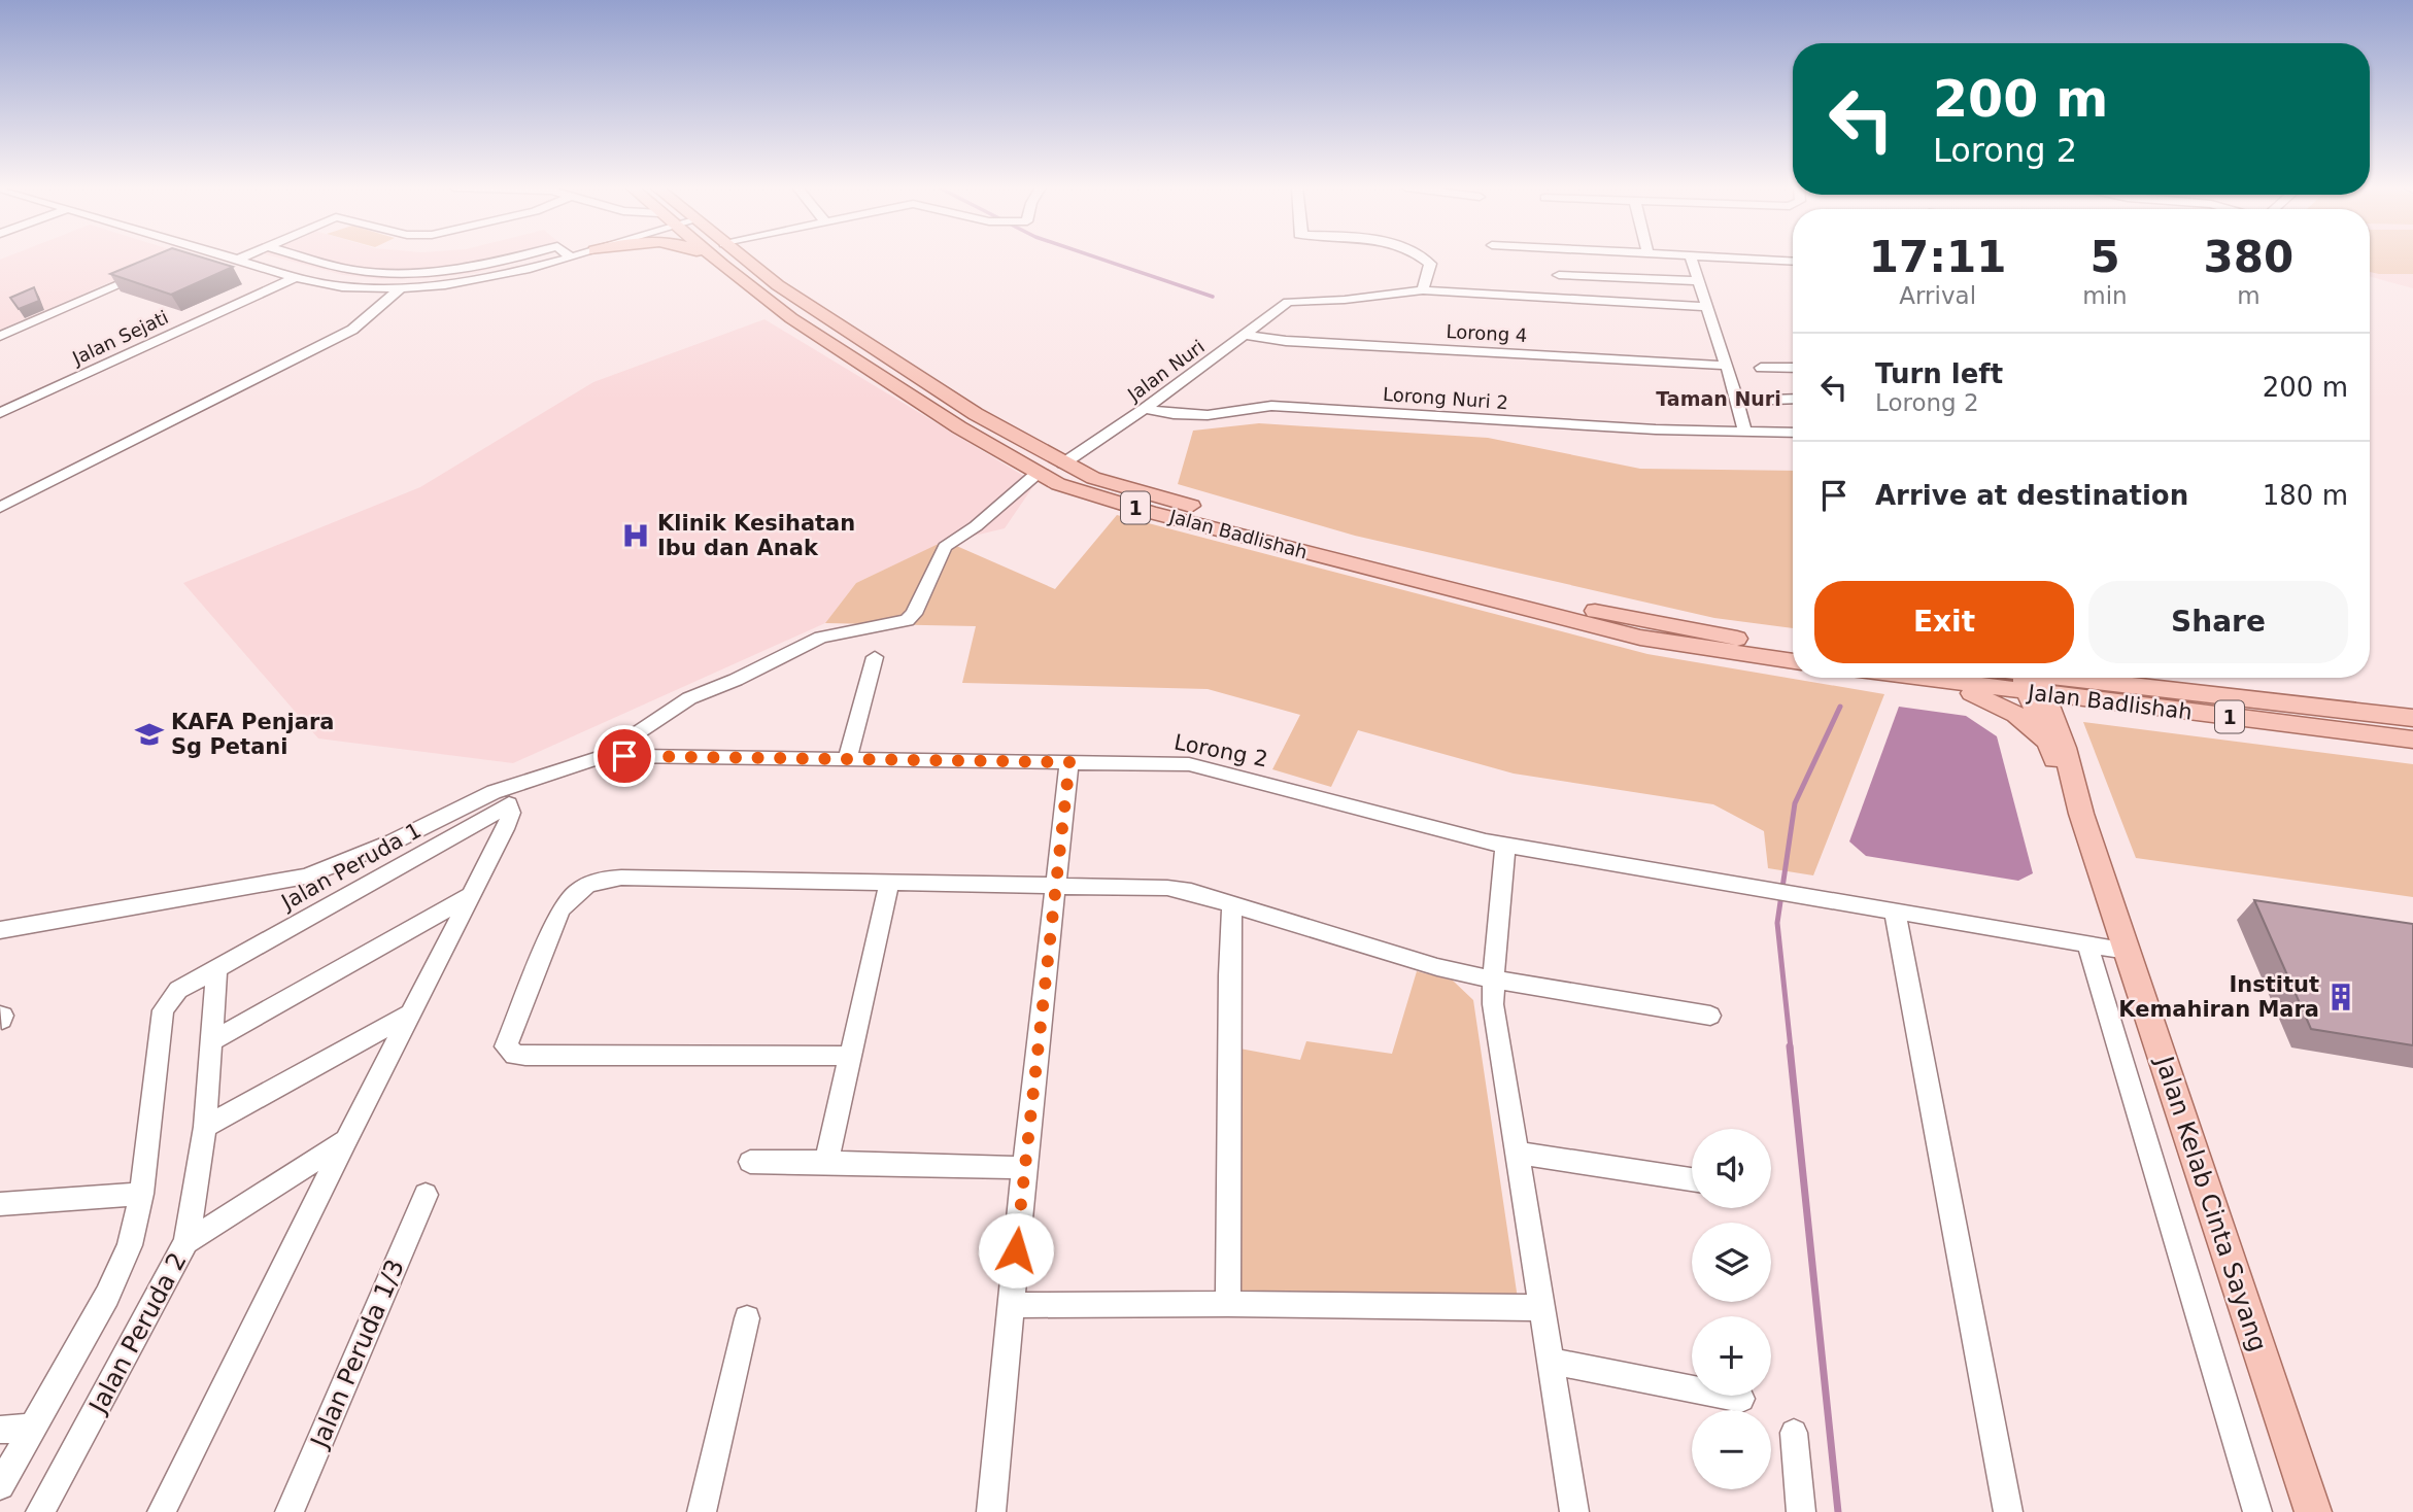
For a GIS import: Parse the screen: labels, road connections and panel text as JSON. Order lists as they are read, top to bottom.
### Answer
{
  "streets": {
    "main road": ["1", "Jalan Badlishah", "Jalan Kelab Cinta Sayang"],
    "street": [
      "Lorong 4",
      "Jalan Sejati",
      "Jalan Nuri",
      "Lorong Nuri 2",
      "Lorong 2",
      "Jalan Peruda 1",
      "Jalan Peruda 2",
      "Jalan Peruda 1/3"
    ]
  },
  "crossings": [
    ["Lorong 4", "Jalan Nuri"],
    ["Jalan Nuri", "Lorong Nuri 2"],
    ["Jalan Nuri", "Jalan Badlishah"],
    ["Jalan Badlishah", "Jalan Kelab Cinta Sayang"],
    ["Lorong 2", "Jalan Kelab Cinta Sayang"],
    ["Jalan Peruda 1", "Jalan Peruda 2"]
  ],
  "districts": ["Taman Nuri"],
  "places": {
    "hospital": ["Klinik Kesihatan Ibu dan Anak"],
    "school or university": ["KAFA Penjara Sg Petani"],
    "building": ["Institut Kemahiran Mara"]
  },
  "page": {
    "turn": ["200 m", "Lorong 2"],
    "eta": [
      "17:11",
      "Arrival",
      "5",
      "min",
      "380",
      "m"
    ],
    "list": [
      {
        "name": "Turn left",
        "note": "Lorong 2",
        "value": "200 m"
      },
      {
        "name": "Arrive at destination",
        "value": "180 m"
      }
    ],
    "buttons": ["Exit", "Share"],
    "map_buttons": ["+", "−"]
  }
}
